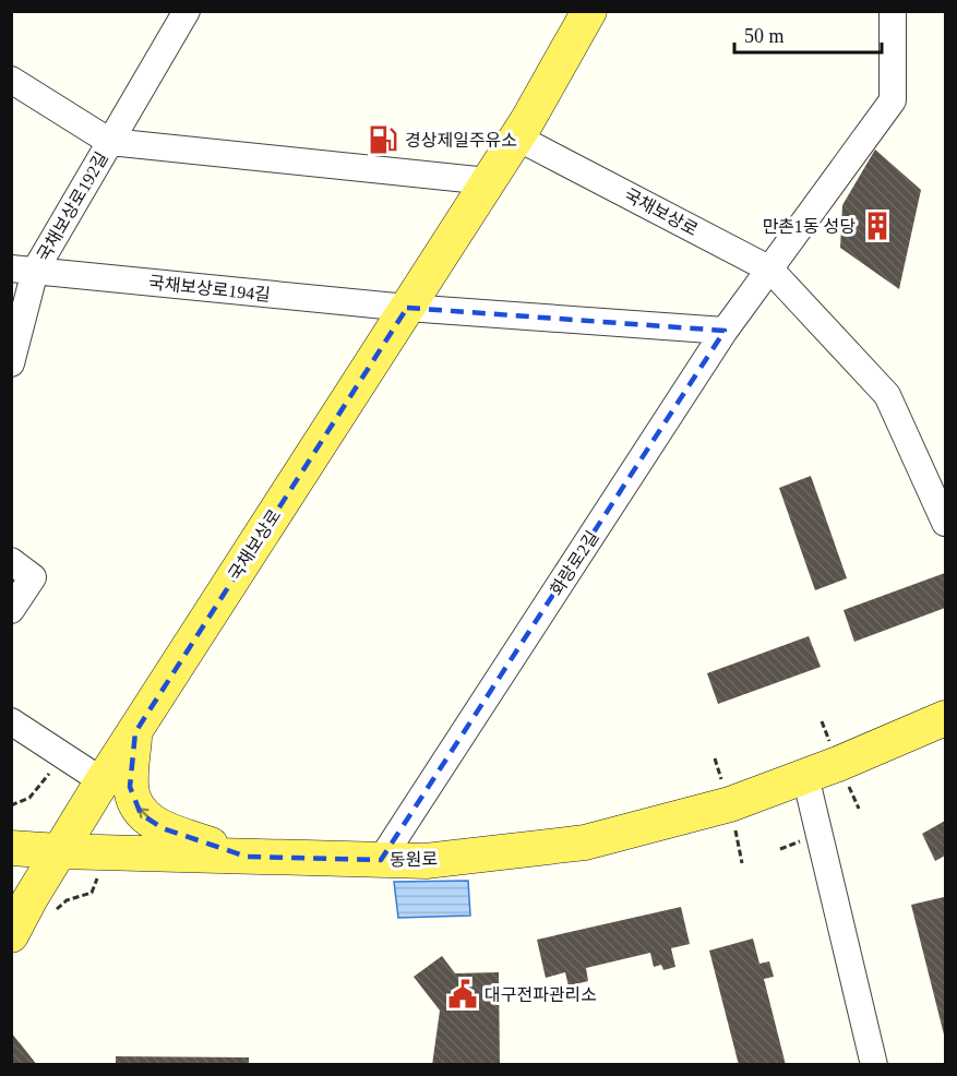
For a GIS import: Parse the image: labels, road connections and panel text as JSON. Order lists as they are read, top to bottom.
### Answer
{
  "streets": {
    "main road": ["국채보상로", "동원로"],
    "street": ["국채보상로192길", "국채보상로194길", "화랑로2길"]
  },
  "crossings": [
    ["국채보상로192길", "국채보상로194길"],
    ["국채보상로", "국채보상로194길"],
    ["국채보상로", "화랑로2길"],
    ["국채보상로", "동원로"],
    ["화랑로2길", "동원로"]
  ],
  "places": {
    "fuel station": ["경상제일주유소"],
    "building": ["만촌1동 성당"],
    "public building": ["대구전파관리소"]
  },
  "scale_bar": "50 m"
}
